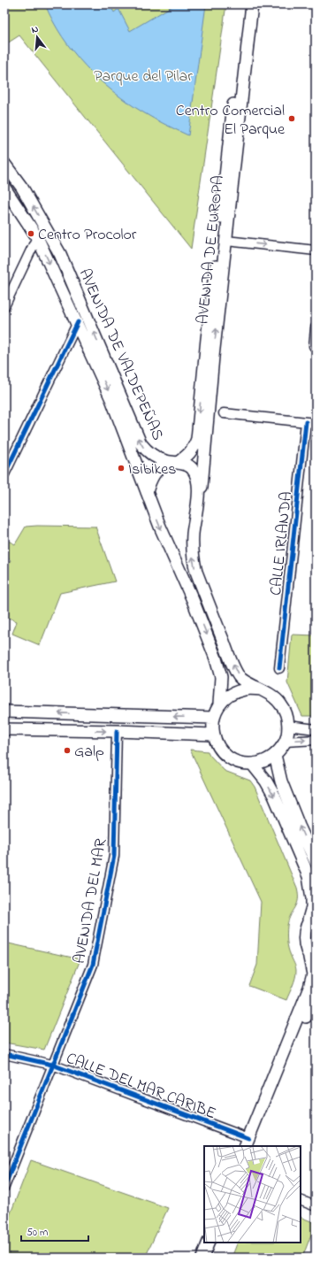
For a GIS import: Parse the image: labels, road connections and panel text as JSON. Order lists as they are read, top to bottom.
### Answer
{
  "streets": {
    "main road": ["AVENIDA DE EUROPA", "AVENIDA DE VALDEPEÑAS"],
    "street": ["CALLE IRLANDA", "AVENIDA DEL MAR", "CALLE DEL MAR CARIBE"]
  },
  "crossings": [
    ["AVENIDA DE EUROPA", "AVENIDA DE VALDEPEÑAS"],
    ["AVENIDA DEL MAR", "CALLE DEL MAR CARIBE"]
  ],
  "parks": ["Parque del Pilar"],
  "places": [
    "Centro Comercial El Parque",
    "Centro Procolor",
    "Isibikes",
    "Galp"
  ],
  "scale_bar": "50 m",
  "north": "top"
}
